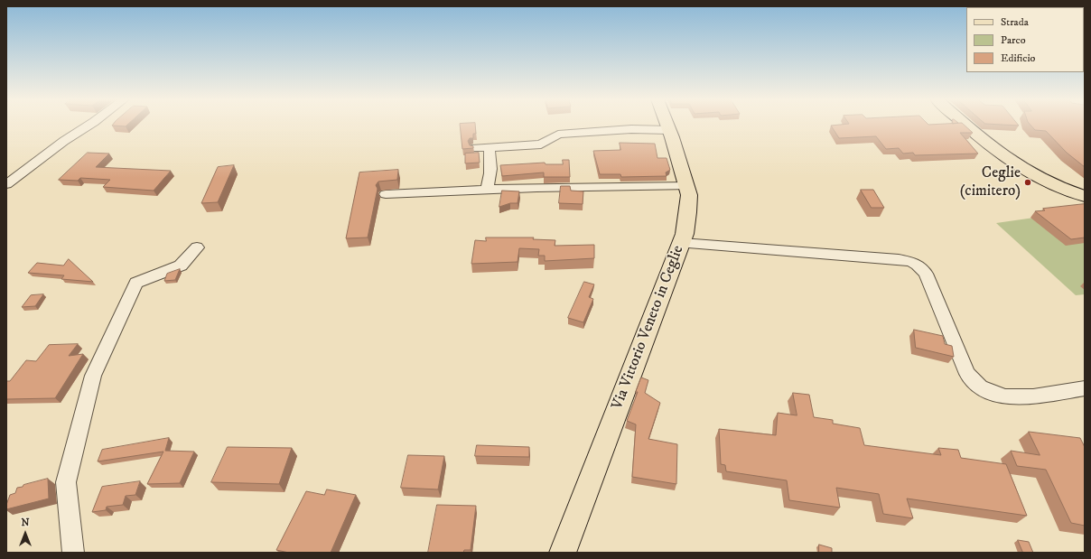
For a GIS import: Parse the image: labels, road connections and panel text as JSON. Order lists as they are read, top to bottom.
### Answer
{
  "streets": {
    "main road": ["Via Vittorio Veneto in Ceglie"]
  },
  "places": ["Ceglie (cimitero)"],
  "legend": ["Strada", "Parco", "Edificio"],
  "north": "top"
}
